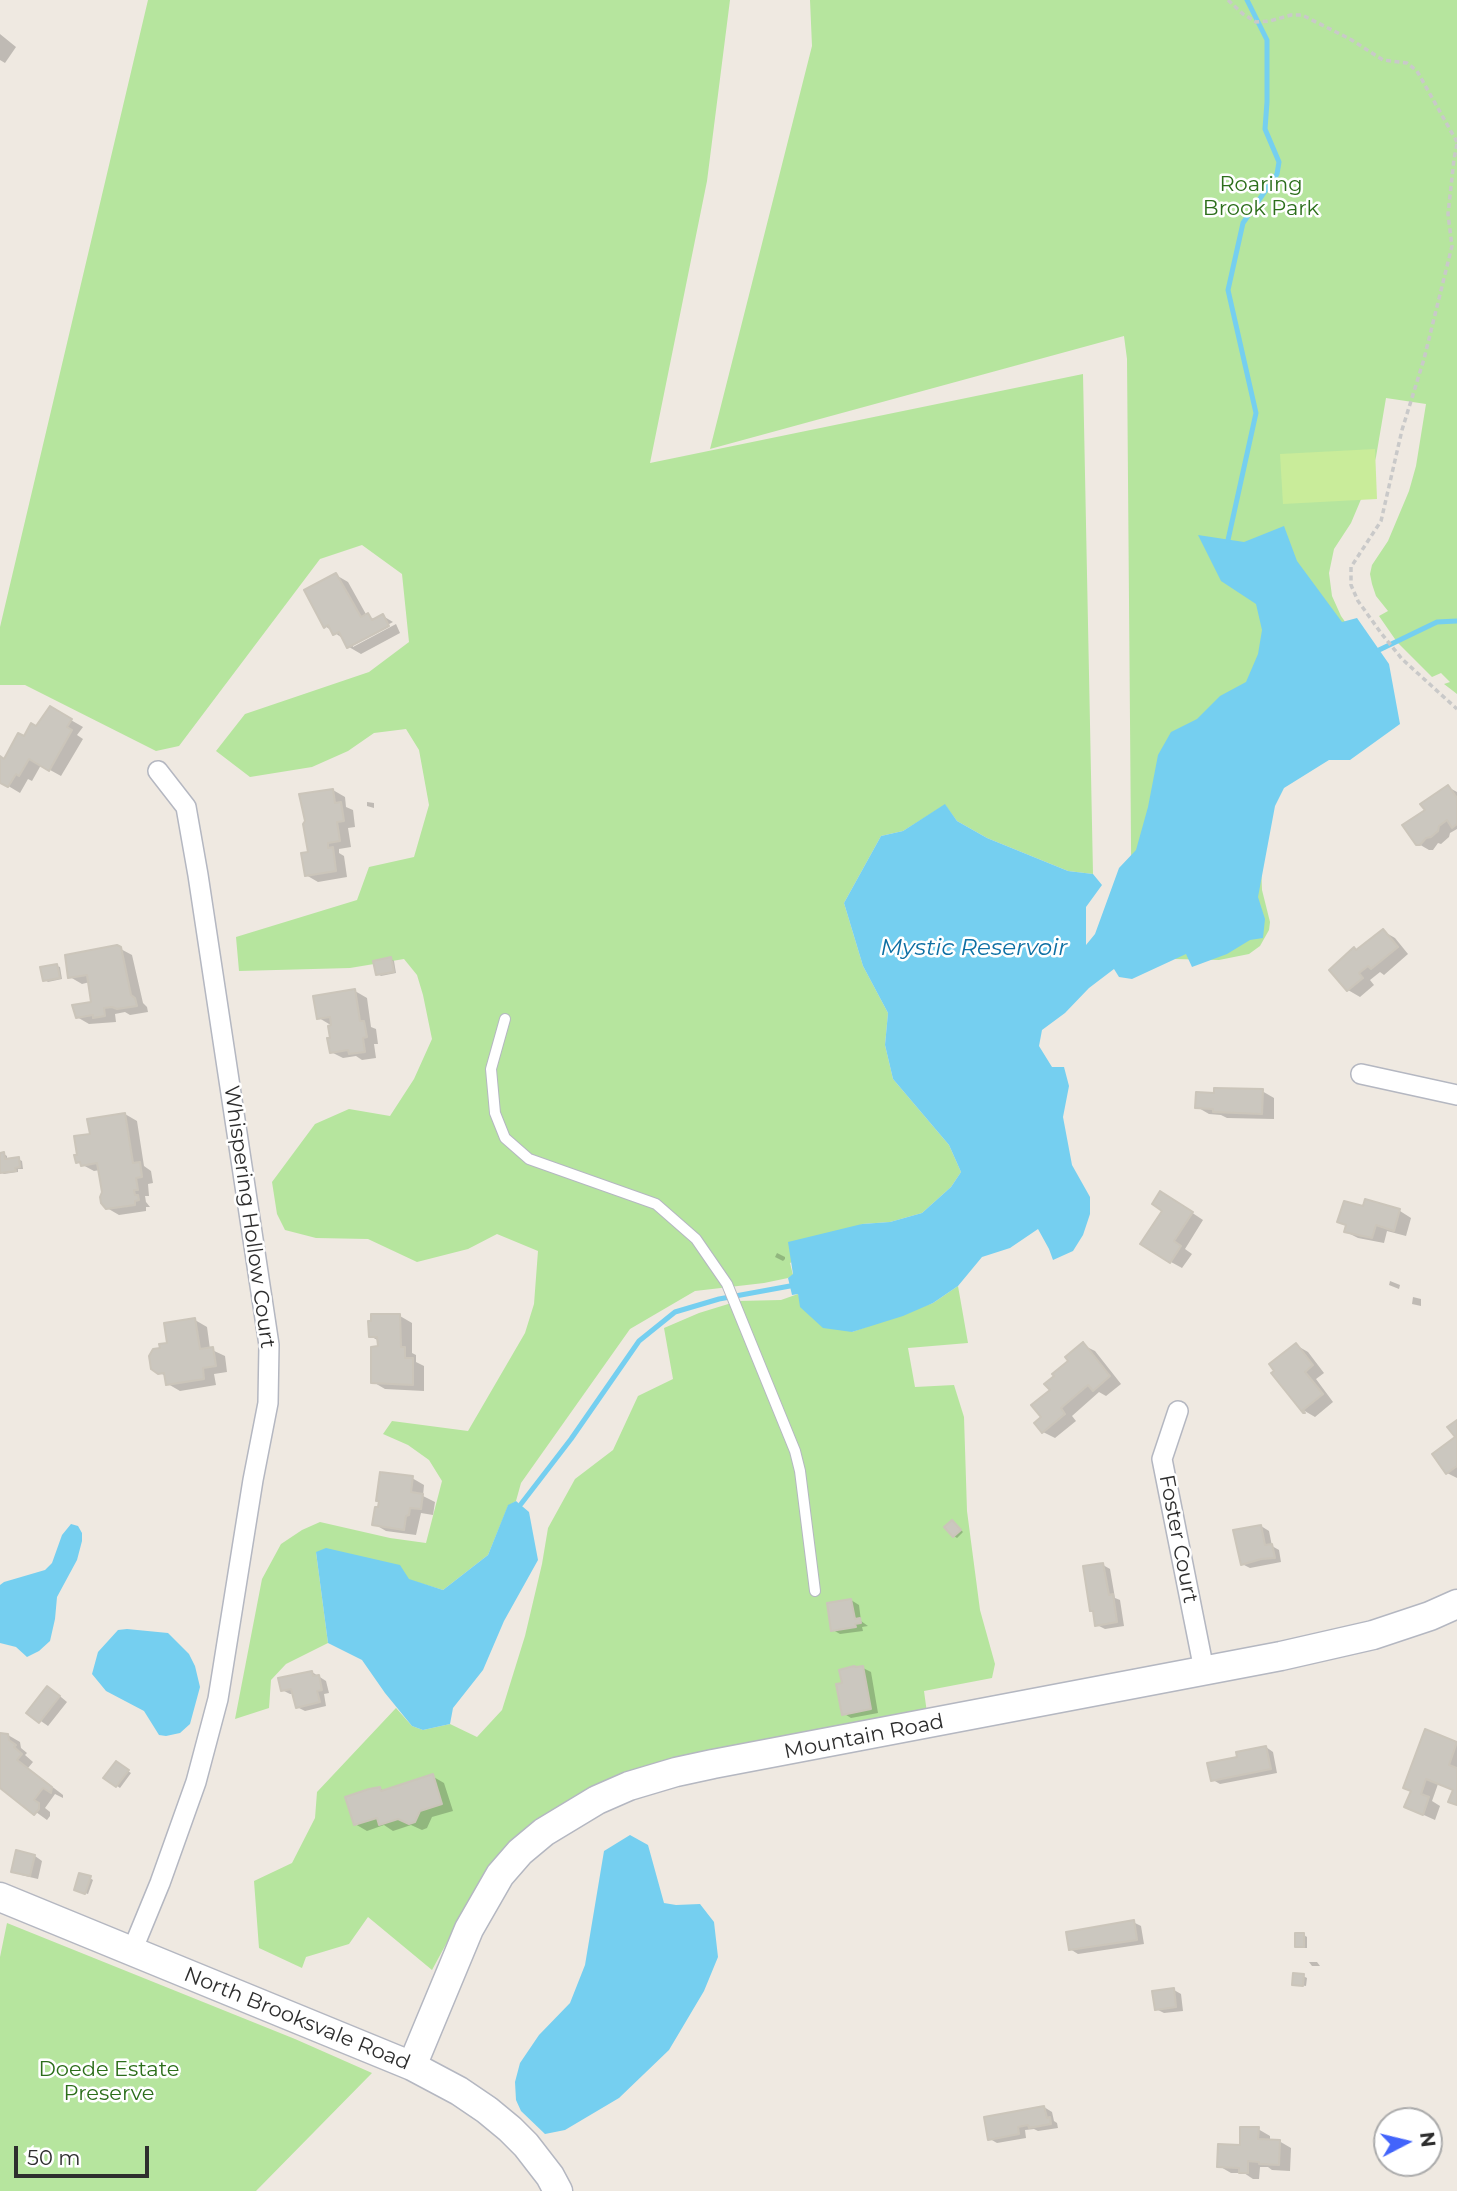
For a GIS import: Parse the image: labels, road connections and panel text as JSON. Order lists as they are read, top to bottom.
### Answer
{
  "streets": {
    "main road": ["Mountain Road", "North Brooksvale Road"],
    "street": ["Whispering Hollow Court", "Foster Court"]
  },
  "crossings": [
    ["Whispering Hollow Court", "North Brooksvale Road"],
    ["Foster Court", "Mountain Road"],
    ["Mountain Road", "North Brooksvale Road"]
  ],
  "water": ["Mystic Reservoir"],
  "parks": ["Roaring Brook Park", "Doede Estate Preserve"],
  "scale_bar": "50 m",
  "north": "right"
}
